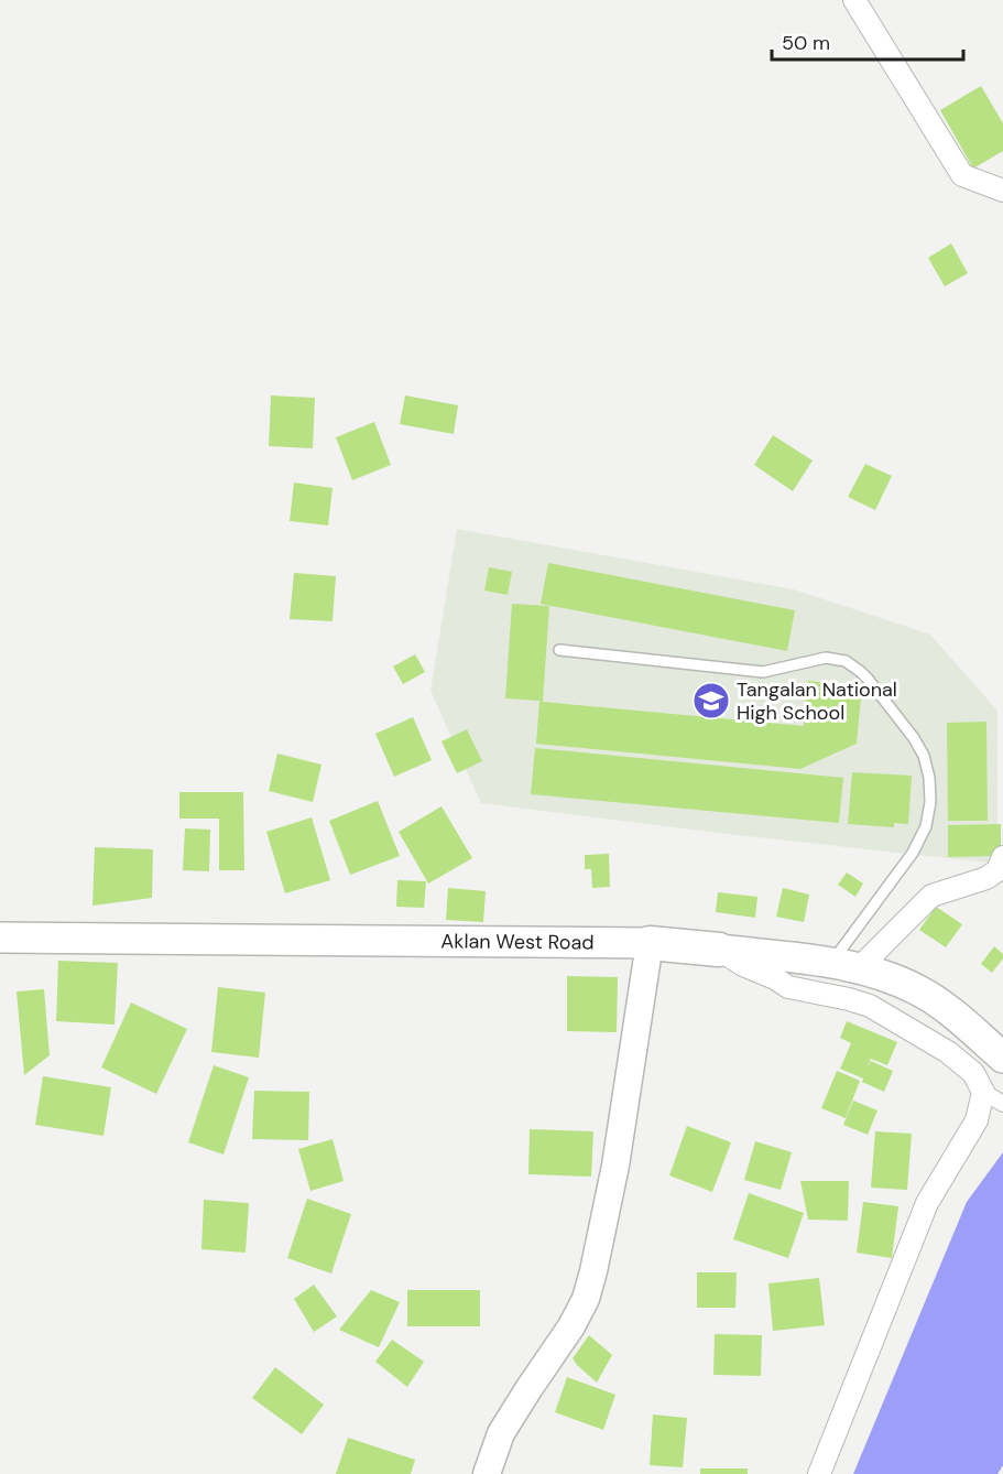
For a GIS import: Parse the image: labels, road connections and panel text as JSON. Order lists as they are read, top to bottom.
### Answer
{
  "streets": {
    "main road": ["Aklan West Road"]
  },
  "places": {
    "school or university": ["Tangalan National High School"]
  },
  "scale_bar": "50 m"
}
